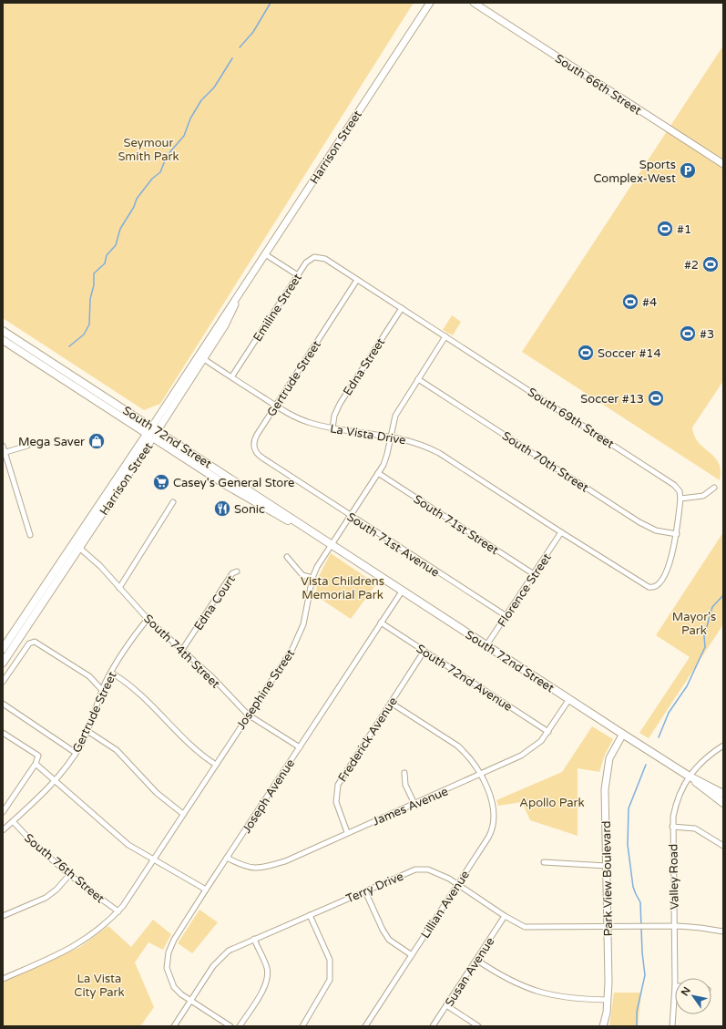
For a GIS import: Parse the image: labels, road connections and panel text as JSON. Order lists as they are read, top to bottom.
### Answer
{
  "streets": {
    "main road": ["Harrison Street", "South 72nd Street"],
    "street": [
      "South 66th Street",
      "Emiline Street",
      "Edna Street",
      "Gertrude Street",
      "South 69th Street",
      "La Vista Drive",
      "South 70th Street",
      "South 71st Street",
      "South 71st Avenue",
      "Florence Street",
      "Edna Court",
      "South 74th Street",
      "South 72nd Avenue",
      "Josephine Street",
      "Frederick Avenue",
      "Joseph Avenue",
      "James Avenue",
      "South 76th Street",
      "Valley Road",
      "Park View Boulevard",
      "Terry Drive",
      "Lillian Avenue",
      "Susan Avenue"
    ]
  },
  "crossings": [
    ["Harrison Street", "La Vista Drive"],
    ["Harrison Street", "South 72nd Street"],
    ["Harrison Street", "South 74th Street"],
    ["Emiline Street", "South 69th Street"],
    ["Emiline Street", "La Vista Drive"],
    ["Edna Street", "South 69th Street"],
    ["Edna Street", "La Vista Drive"],
    ["Gertrude Street", "South 69th Street"],
    ["Gertrude Street", "La Vista Drive"],
    ["Gertrude Street", "South 71st Avenue"],
    ["Gertrude Street", "South 74th Street"],
    ["Gertrude Street", "South 76th Street"],
    ["South 69th Street", "Josephine Street"],
    ["La Vista Drive", "South 70th Street"],
    ["La Vista Drive", "Florence Street"],
    ["La Vista Drive", "Josephine Street"],
    ["South 72nd Street", "Florence Street"],
    ["South 72nd Street", "Josephine Street"],
    ["South 72nd Street", "Joseph Avenue"],
    ["South 72nd Street", "James Avenue"],
    ["South 72nd Street", "Valley Road"],
    ["South 72nd Street", "Park View Boulevard"],
    ["South 70th Street", "Josephine Street"],
    ["South 71st Street", "Florence Street"],
    ["South 71st Street", "Josephine Street"],
    ["South 71st Avenue", "Florence Street"],
    ["South 71st Avenue", "Josephine Street"],
    ["Edna Court", "South 74th Street"],
    ["South 74th Street", "Josephine Street"],
    ["South 74th Street", "Joseph Avenue"],
    ["South 72nd Avenue", "Frederick Avenue"],
    ["South 72nd Avenue", "Joseph Avenue"],
    ["South 72nd Avenue", "James Avenue"],
    ["Josephine Street", "South 76th Street"],
    ["Frederick Avenue", "James Avenue"],
    ["Frederick Avenue", "Lillian Avenue"],
    ["Joseph Avenue", "James Avenue"],
    ["Joseph Avenue", "Terry Drive"],
    ["James Avenue", "Lillian Avenue"],
    ["Valley Road", "Terry Drive"],
    ["Park View Boulevard", "Terry Drive"],
    ["Terry Drive", "Lillian Avenue"],
    ["Terry Drive", "Susan Avenue"]
  ],
  "parks": [
    "Seymour Smith Park",
    "Vista Childrens Memorial Park",
    "Mayor's Park",
    "Apollo Park",
    "La Vista City Park"
  ],
  "places": {
    "parking": ["Sports Complex-West"],
    "sports": [
      "#1",
      "#2",
      "#4",
      "#3",
      "Soccer #14",
      "Soccer #13"
    ],
    "shop": ["Mega Saver"],
    "supermarket": ["Casey's General Store"],
    "restaurant": ["Sonic"]
  },
  "north": "top left"
}
